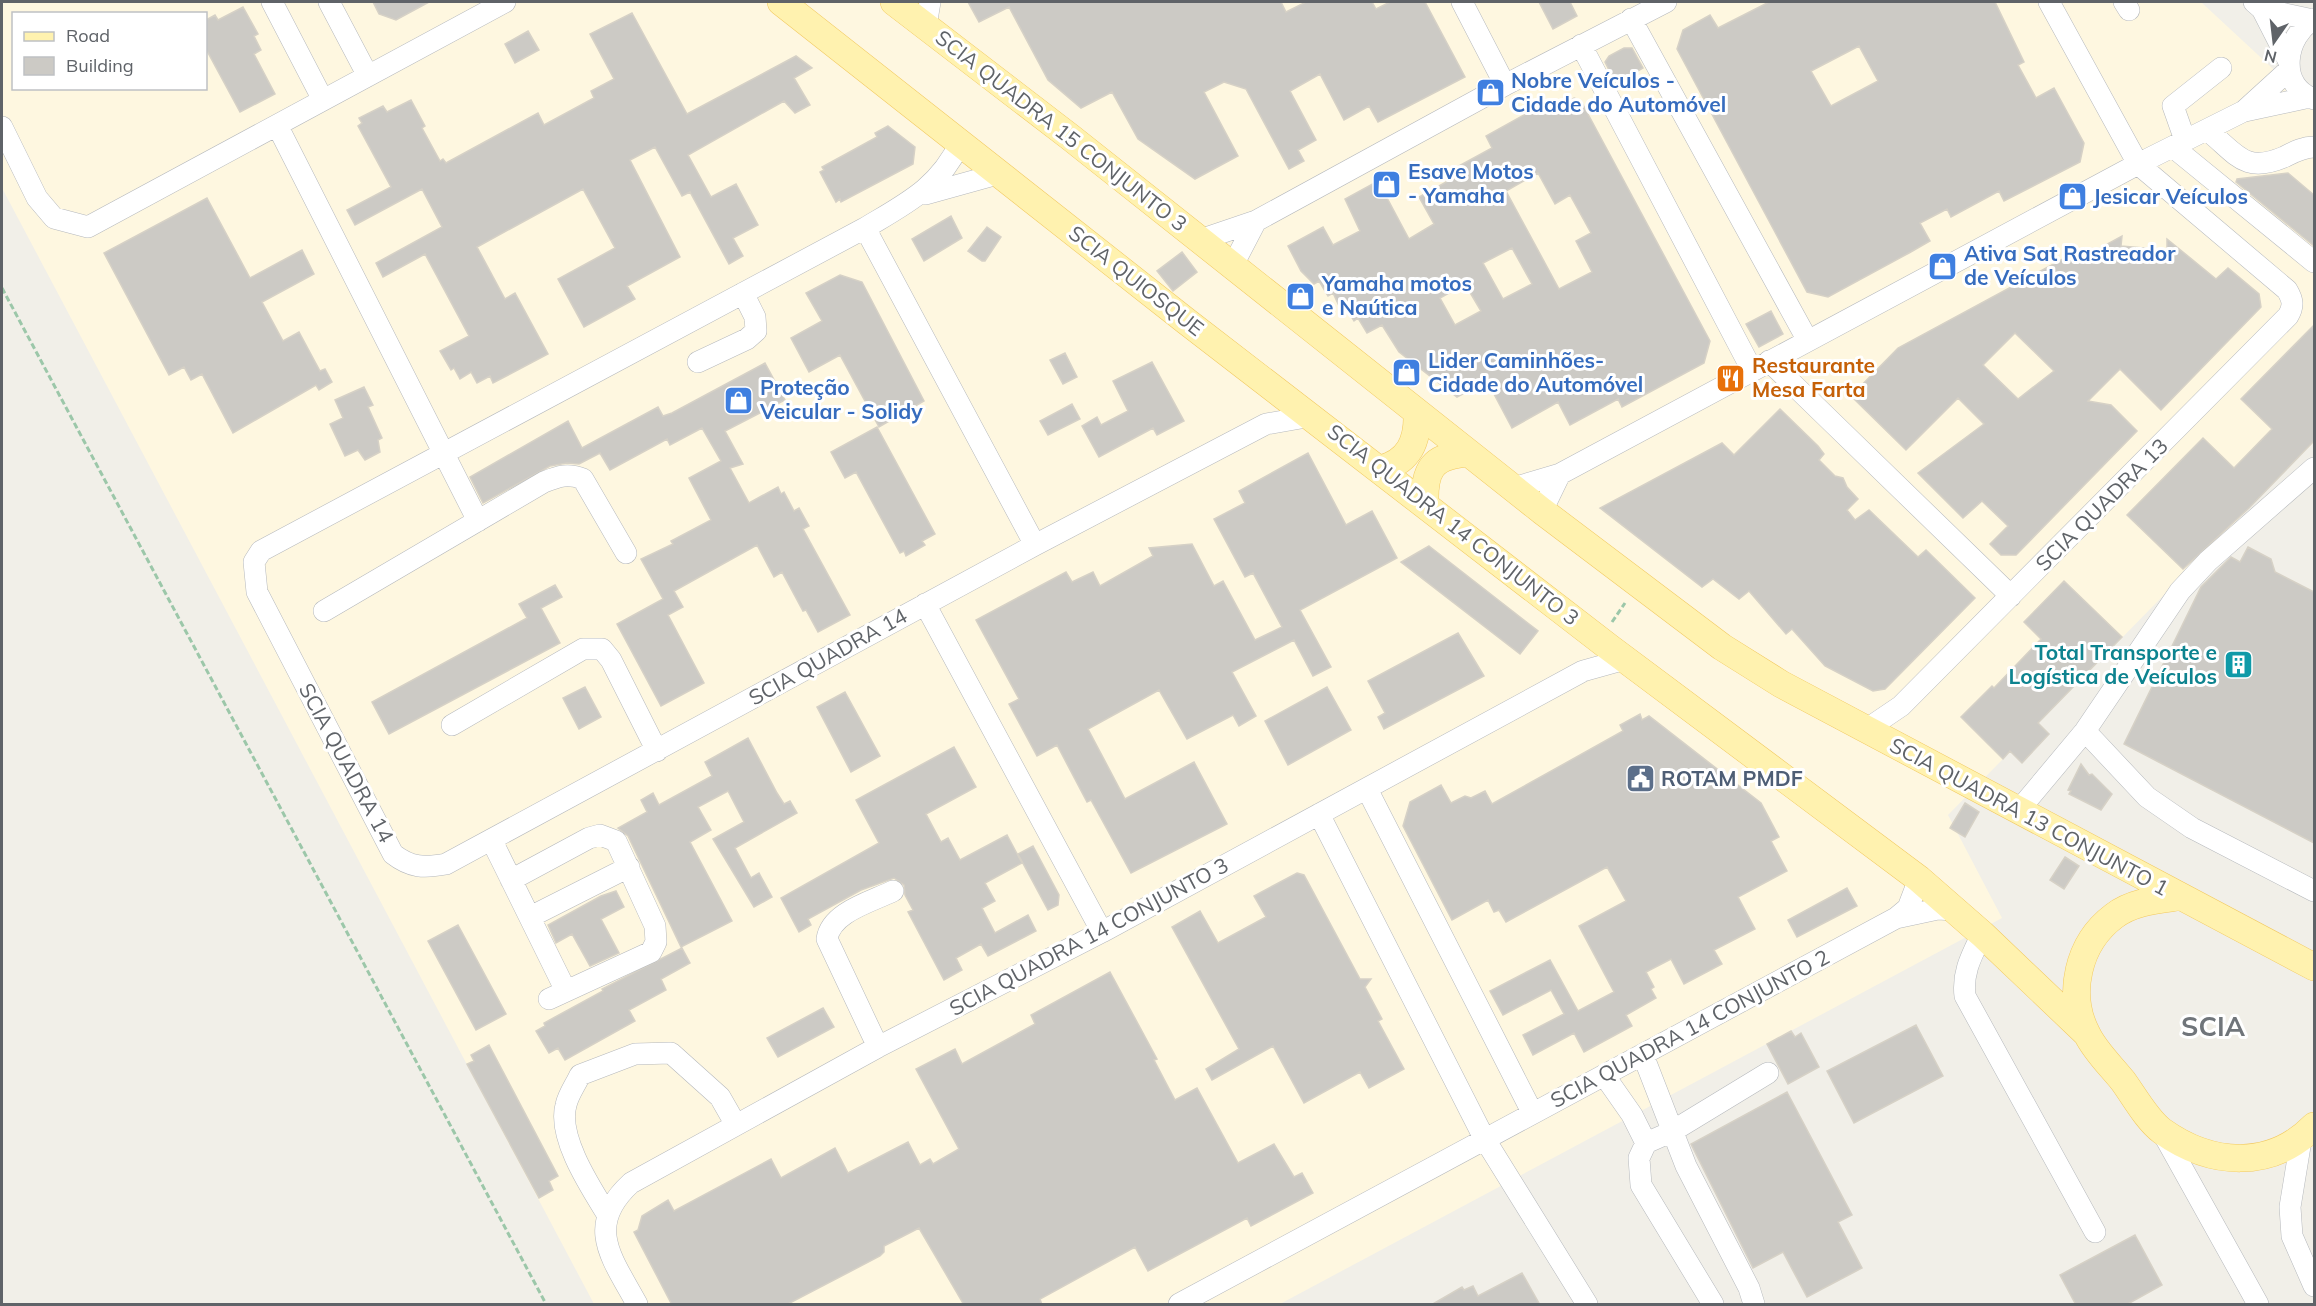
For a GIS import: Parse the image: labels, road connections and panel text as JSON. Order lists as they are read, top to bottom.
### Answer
{
  "streets": {
    "main road": [
      "SCIA QUADRA 15 CONJUNTO 3",
      "SCIA QUIOSQUE",
      "SCIA QUADRA 14 CONJUNTO 3",
      "SCIA QUADRA 13 CONJUNTO 1"
    ],
    "street": ["SCIA QUADRA 13", "SCIA QUADRA 14", "SCIA QUADRA 14 CONJUNTO 2"]
  },
  "crossings": [
    ["SCIA QUADRA 15 CONJUNTO 3", "SCIA QUADRA 13 CONJUNTO 1"],
    ["SCIA QUIOSQUE", "SCIA QUADRA 14 CONJUNTO 3"],
    ["SCIA QUIOSQUE", "SCIA QUADRA 14"],
    ["SCIA QUADRA 13", "SCIA QUADRA 13 CONJUNTO 1"],
    ["SCIA QUADRA 14 CONJUNTO 3", "SCIA QUADRA 14"]
  ],
  "districts": ["SCIA"],
  "places": {
    "shop": [
      "Nobre Veículos - Cidade do Automóvel",
      "Esave Motos - Yamaha",
      "Jesicar Veículos",
      "Ativa Sat Rastreador de Veículos",
      "Yamaha motos e Naútica",
      "Lider Caminhões- Cidade do Automóvel",
      "Proteção Veicular - Solidy"
    ],
    "restaurant": ["Restaurante Mesa Farta"],
    "building": ["Total Transporte e Logística de Veículos"],
    "public building": ["ROTAM PMDF"]
  },
  "legend": ["Road", "Building"],
  "north": "bottom"
}
